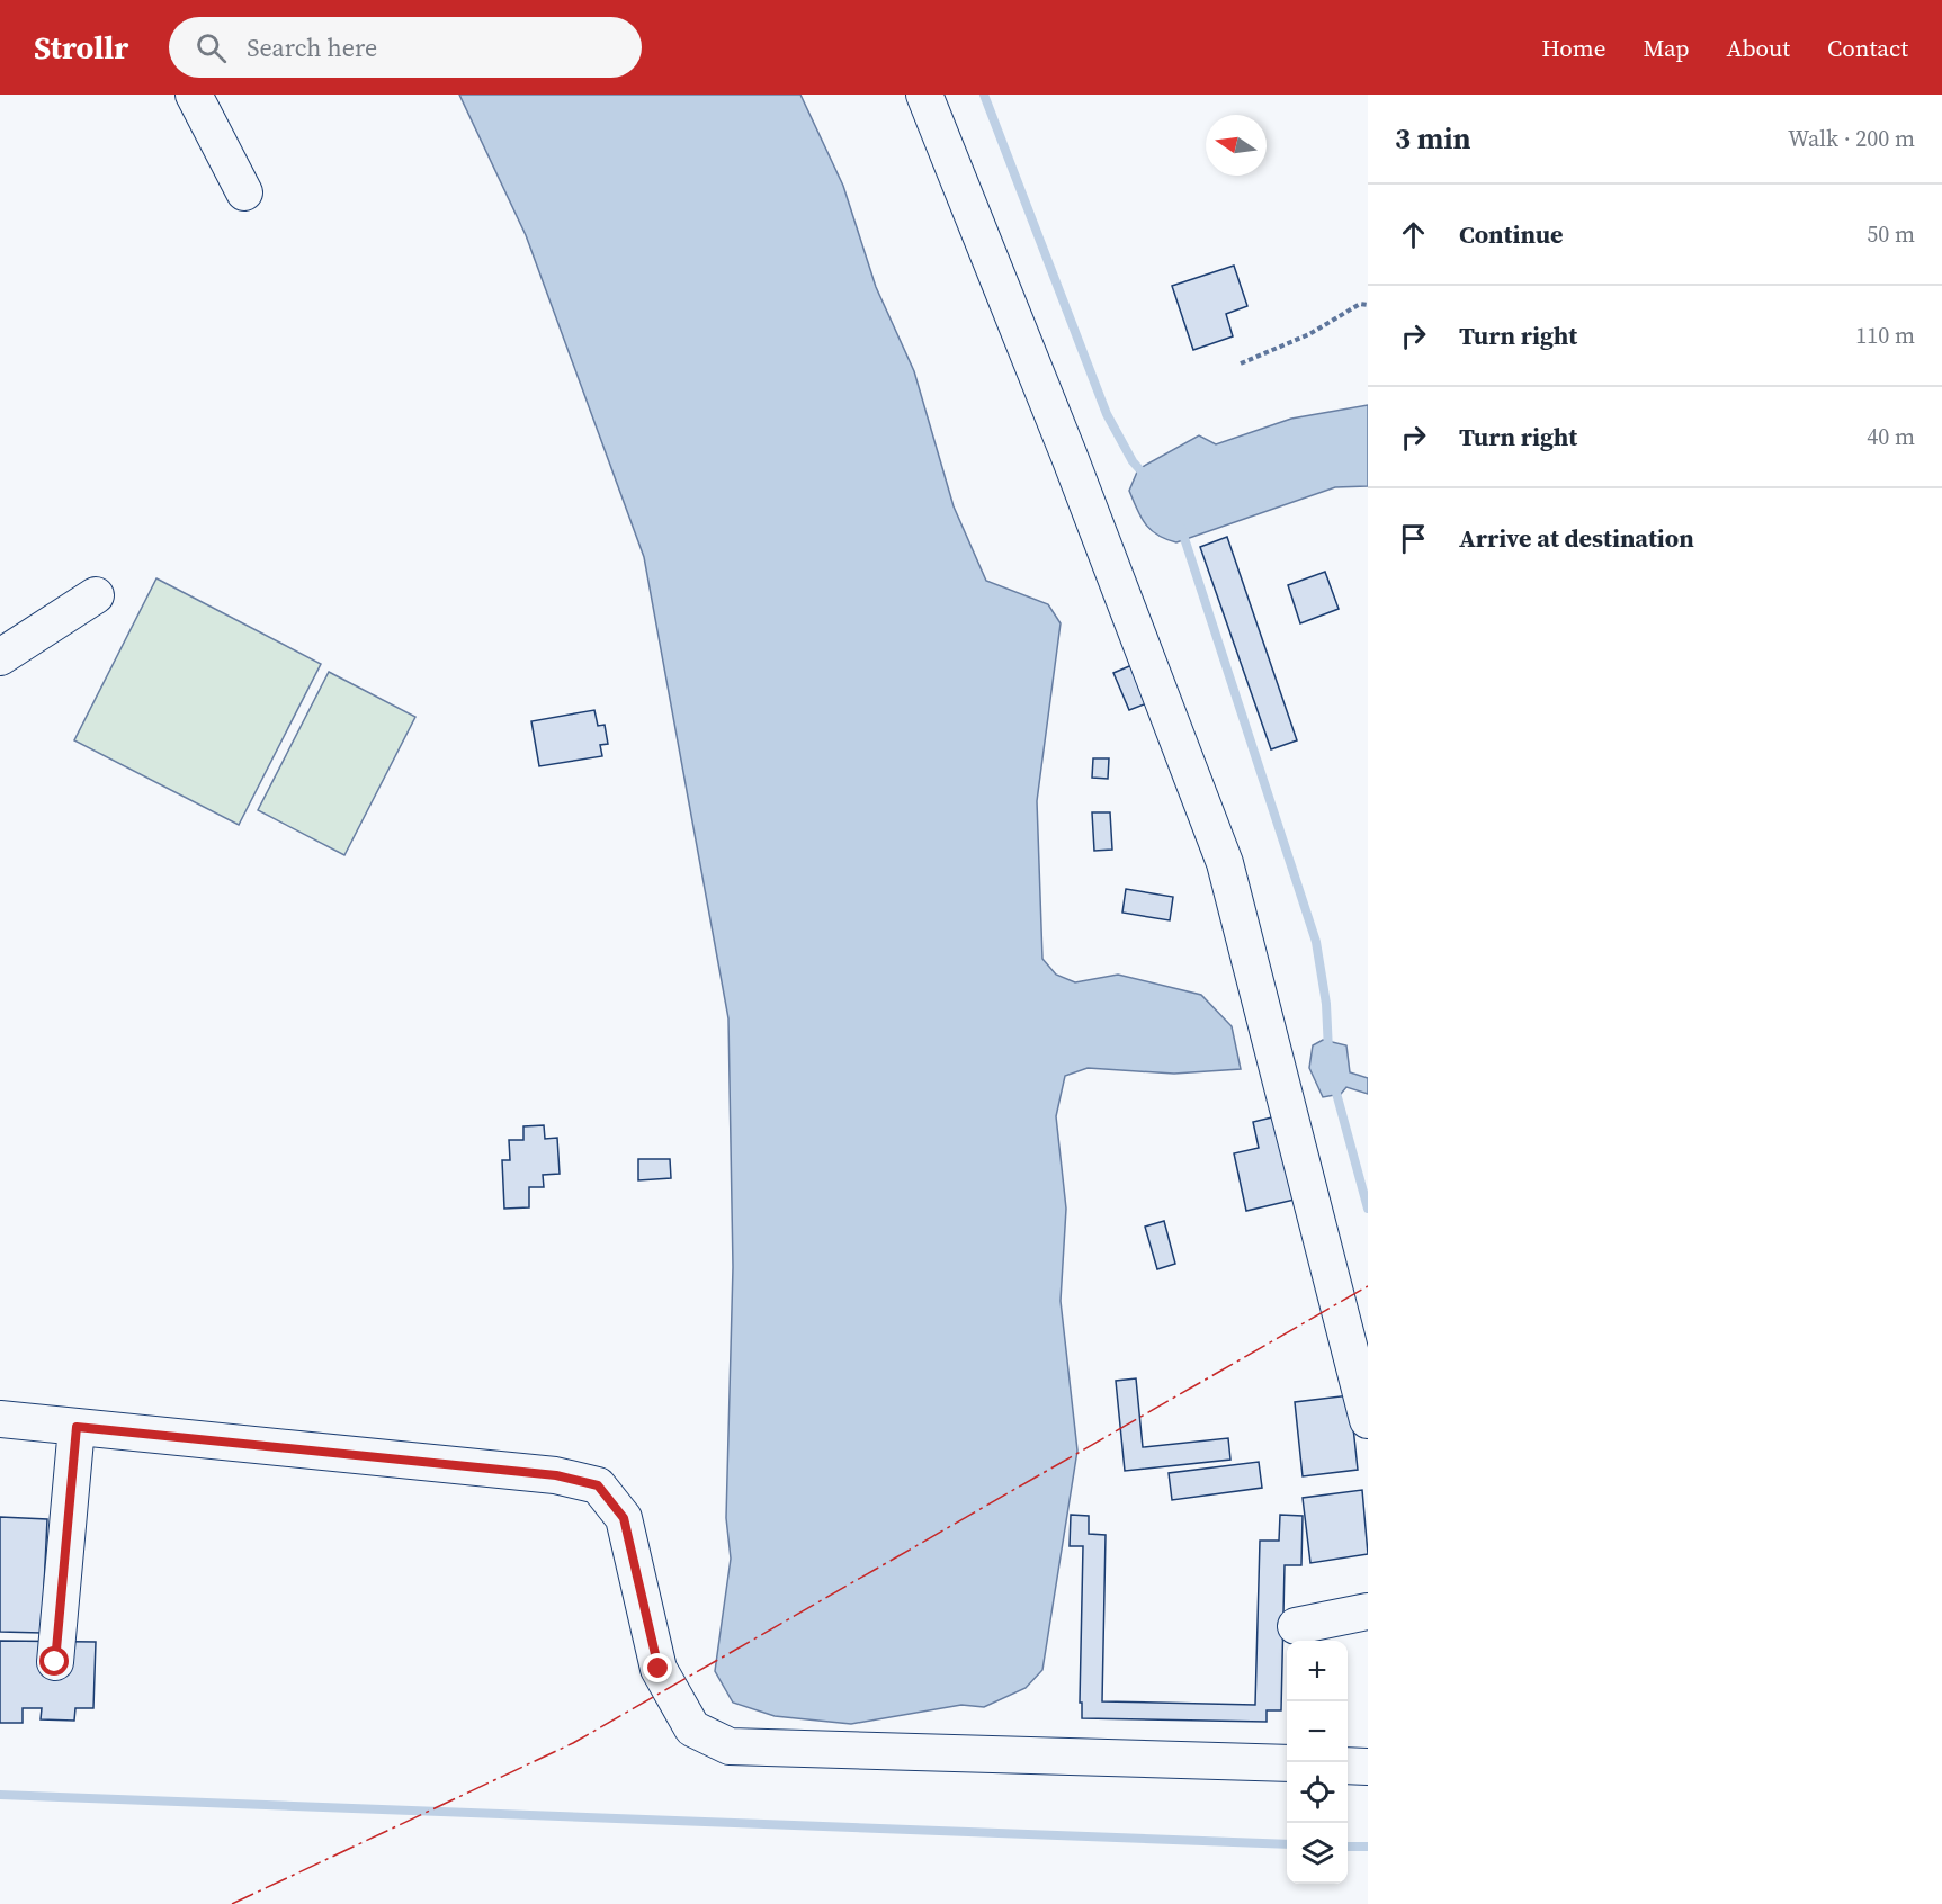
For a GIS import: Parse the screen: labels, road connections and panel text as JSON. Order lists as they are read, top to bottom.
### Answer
{
  "north": "left",
  "page": {
    "header": "Strollr",
    "search": "Search here",
    "nav": [
      "Home",
      "Map",
      "About",
      "Contact"
    ],
    "heading": ["3 min", "Walk · 200 m"],
    "list": [
      ["Continue", "50 m"],
      ["Turn right", "110 m"],
      ["Turn right", "40 m"],
      "Arrive at destination"
    ],
    "map_buttons": ["+", "−"]
  }
}
